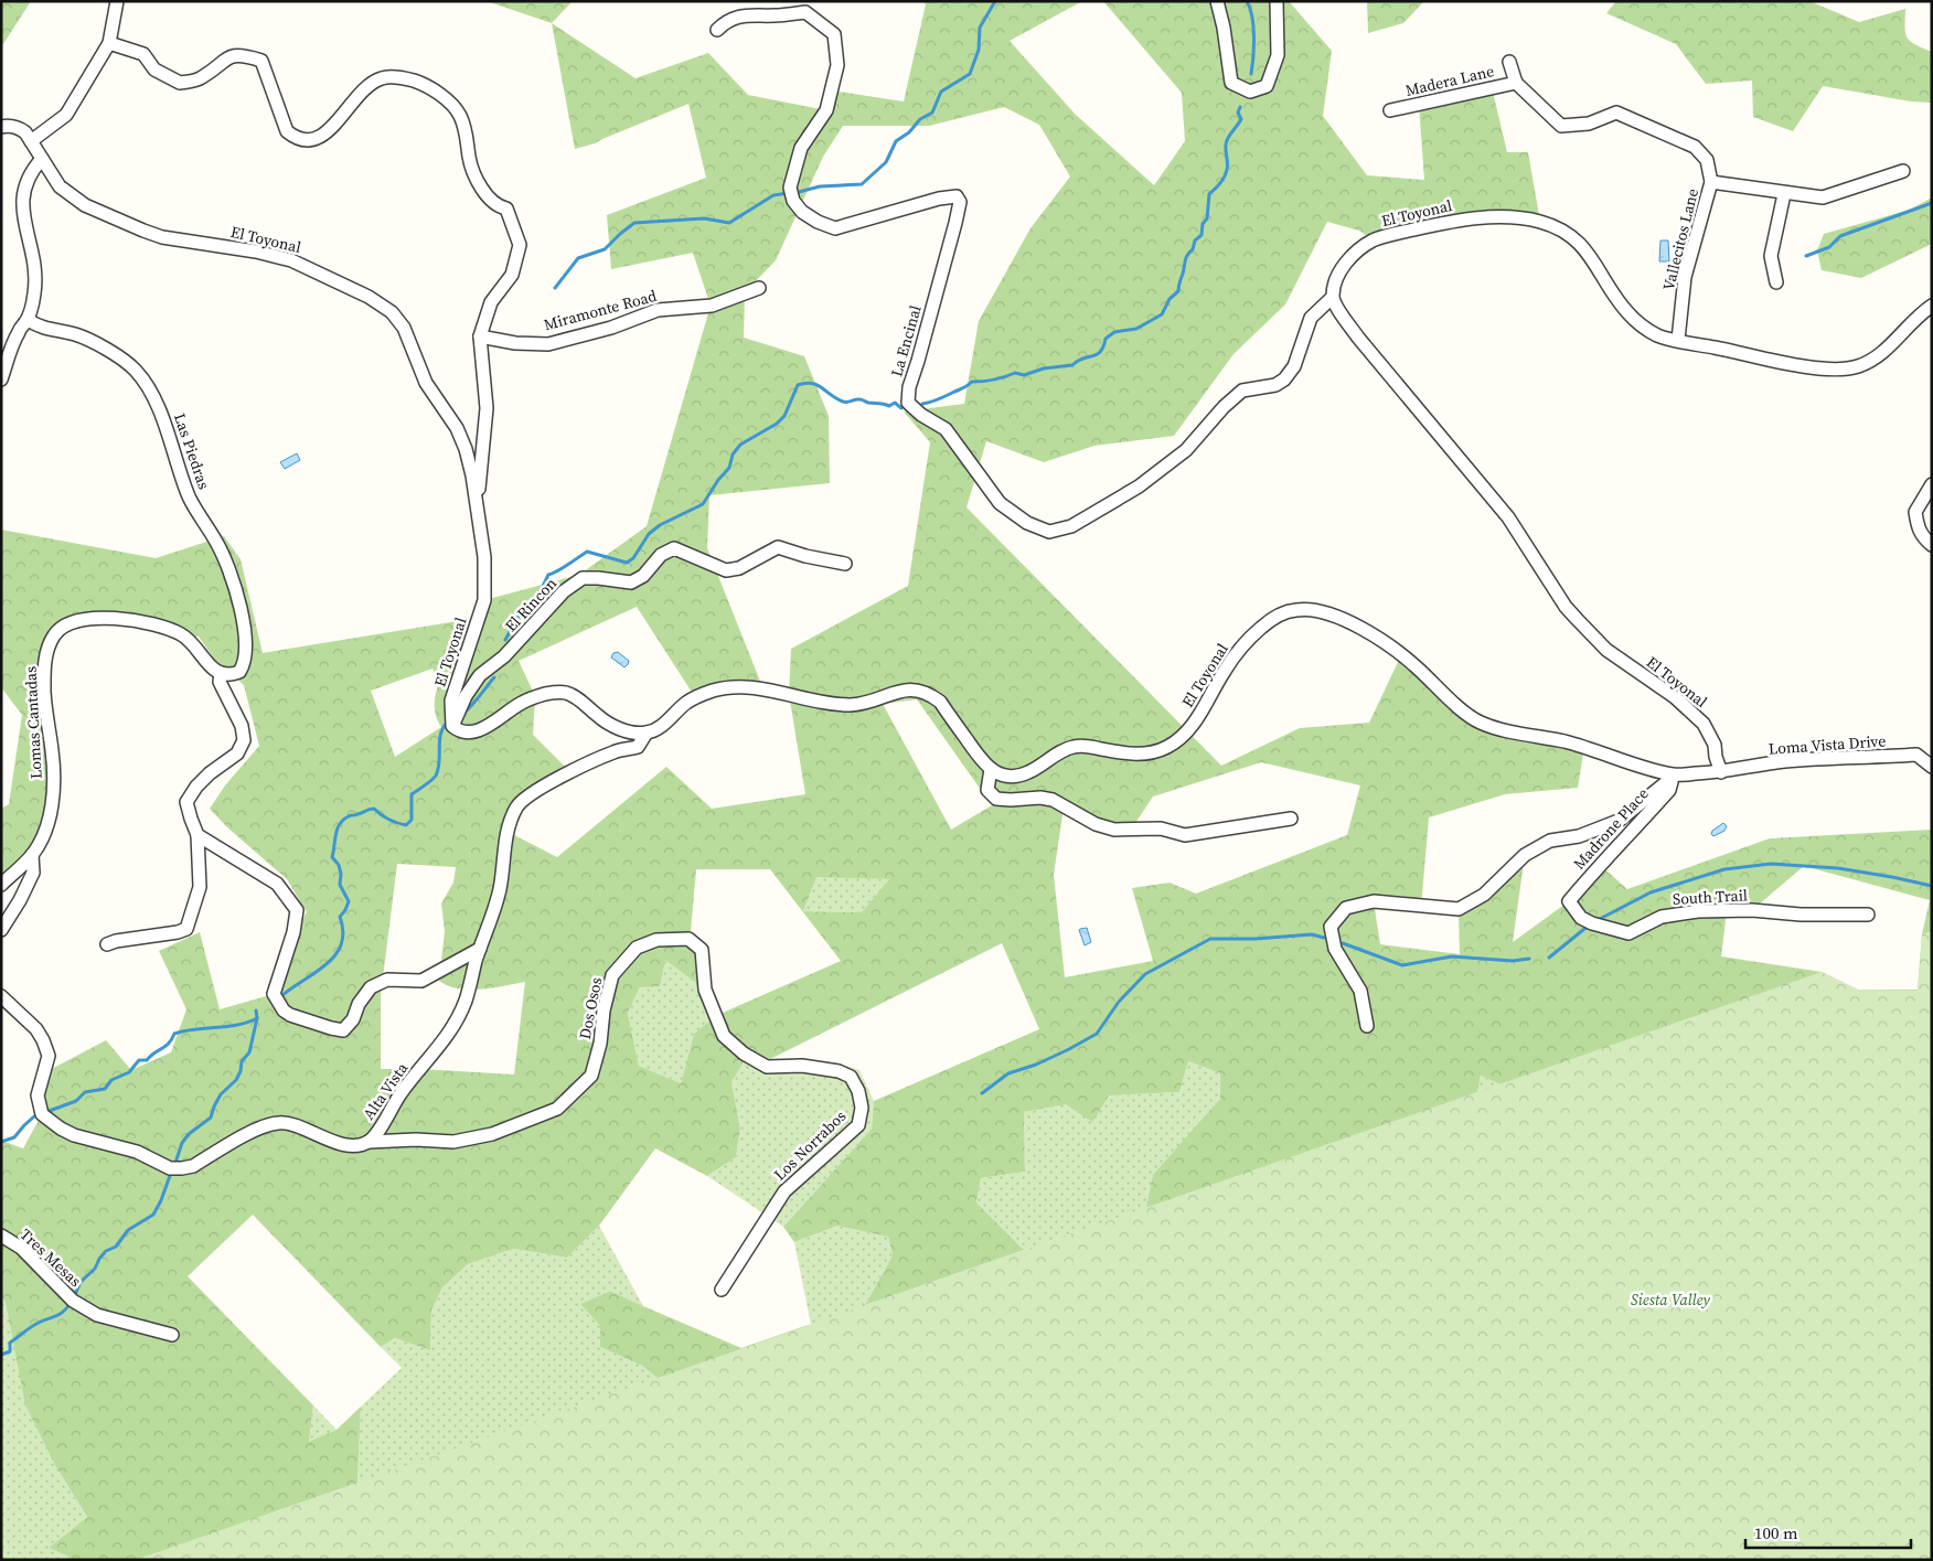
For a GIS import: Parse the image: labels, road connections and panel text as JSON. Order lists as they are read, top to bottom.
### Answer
{
  "streets": {
    "street": [
      "Madera Lane",
      "El Toyonal",
      "Vallecitos Lane",
      "Miramonte Road",
      "La Encinal",
      "Las Piedras",
      "El Rincon",
      "Lomas Cantadas",
      "Loma Vista Drive",
      "Madrone Place",
      "South Trail",
      "Dos Osos",
      "Alta Vista",
      "Los Norrabos",
      "Tres Mesas"
    ]
  },
  "crossings": [
    ["Madera Lane", "Vallecitos Lane"],
    ["El Toyonal", "Vallecitos Lane"],
    ["El Toyonal", "La Encinal"],
    ["El Toyonal", "El Rincon"],
    ["El Toyonal", "Loma Vista Drive"],
    ["El Toyonal", "Madrone Place"],
    ["Las Piedras", "Lomas Cantadas"],
    ["Madrone Place", "South Trail"],
    ["Dos Osos", "Alta Vista"],
    ["Dos Osos", "Los Norrabos"]
  ],
  "parks": ["Siesta Valley"],
  "scale_bar": "100 m"
}
